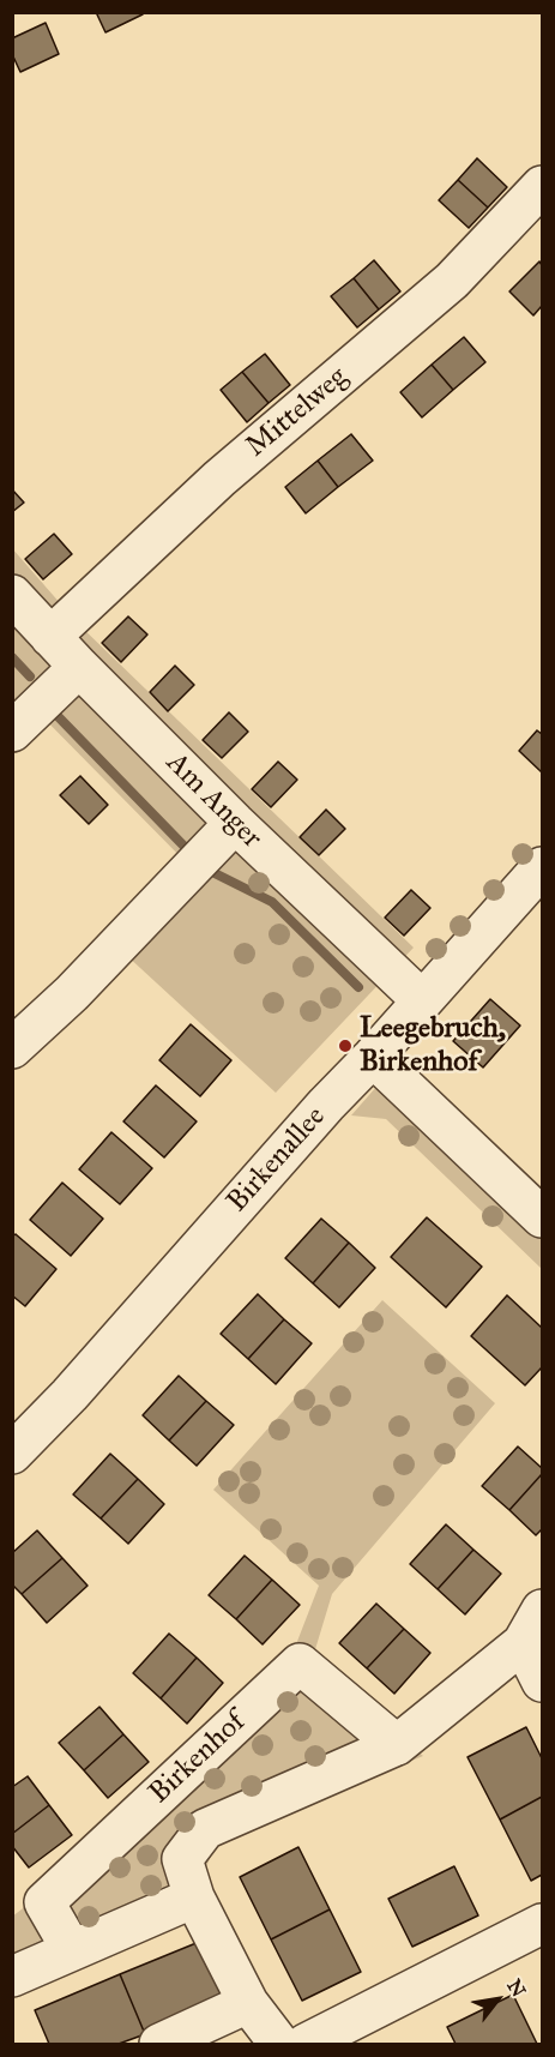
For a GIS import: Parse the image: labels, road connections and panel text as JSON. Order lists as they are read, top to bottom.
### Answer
{
  "streets": {
    "street": [
      "Mittelweg",
      "Am Anger",
      "Birkenallee",
      "Birkenhof"
    ]
  },
  "crossings": [
    ["Mittelweg", "Am Anger"],
    ["Am Anger", "Birkenallee"]
  ],
  "places": ["Leegebruch, Birkenhof"],
  "north": "top right"
}
